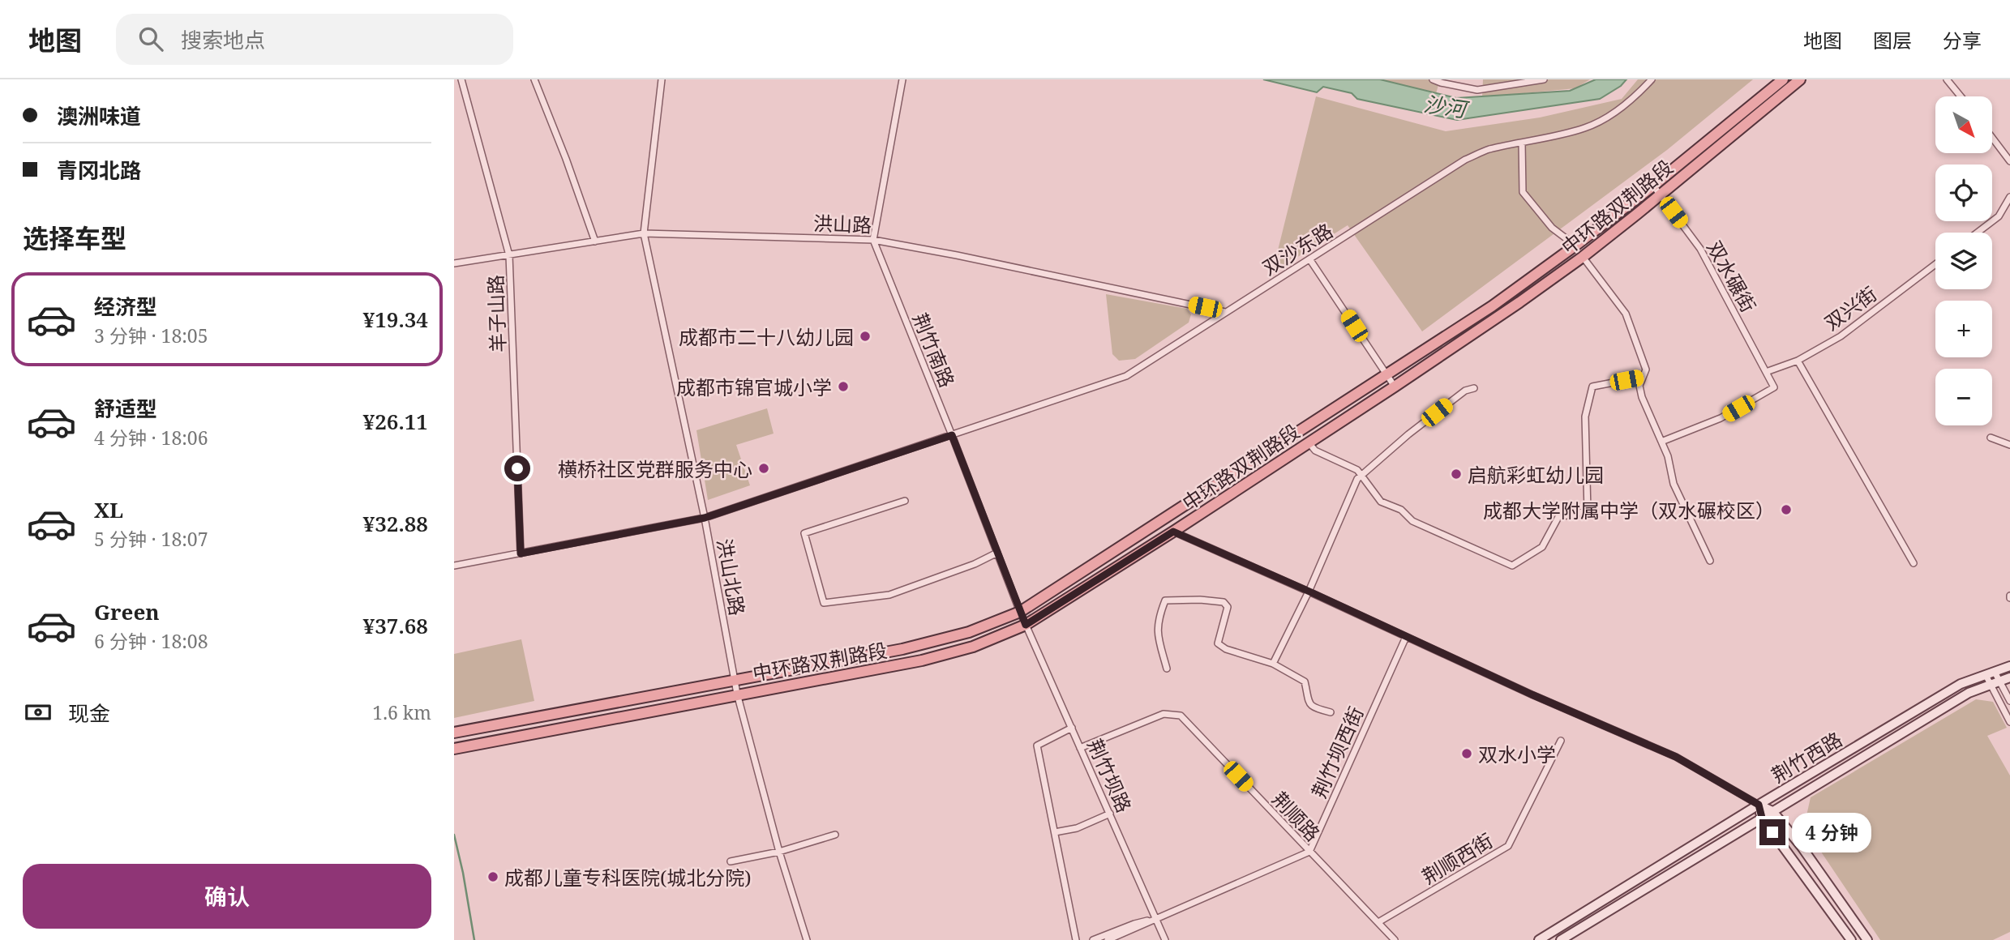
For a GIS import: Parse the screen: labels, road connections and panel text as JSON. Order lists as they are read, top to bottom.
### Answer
{
  "streets": {
    "main road": ["中环路双荆路段", "荆竹西路"],
    "street": [
      "洪山路",
      "双沙东路",
      "双水碾街",
      "双兴街",
      "羊子山路",
      "荆竹南路",
      "洪山北路",
      "荆竹坝西街",
      "荆竹坝路",
      "荆顺路",
      "荆顺西街"
    ]
  },
  "crossings": [
    ["中环路双荆路段", "双水碾街"],
    ["中环路双荆路段", "荆竹南路"],
    ["中环路双荆路段", "洪山北路"],
    ["中环路双荆路段", "荆竹坝路"],
    ["洪山路", "双沙东路"],
    ["洪山路", "羊子山路"],
    ["洪山路", "荆竹南路"],
    ["洪山路", "洪山北路"],
    ["双沙东路", "羊子山路"],
    ["双沙东路", "荆竹南路"],
    ["双沙东路", "洪山北路"],
    ["双水碾街", "双兴街"],
    ["荆竹南路", "荆竹坝路"],
    ["荆竹坝西街", "荆顺路"],
    ["荆竹坝路", "荆顺路"],
    ["荆顺路", "荆顺西街"]
  ],
  "water": ["沙河"],
  "places": [
    "成都市二十八幼儿园",
    "成都市锦官城小学",
    "横桥社区党群服务中心",
    "启航彩虹幼儿园",
    "成都大学附属中学（双水碾校区）",
    "双水小学",
    "成都儿童专科医院(城北分院)"
  ],
  "north": "bottom right",
  "page": {
    "header": "地图",
    "search": "搜索地点",
    "nav": ["地图", "图层", "分享"],
    "banner": ["澳洲味道", "青冈北路"],
    "map_buttons": ["+", "−"],
    "heading": "选择车型",
    "list": [
      {
        "name": "经济型",
        "note": "3 分钟 · 18:05",
        "value": "¥19.34"
      },
      {
        "name": "舒适型",
        "note": "4 分钟 · 18:06",
        "value": "¥26.11"
      },
      {
        "name": "XL",
        "note": "5 分钟 · 18:07",
        "value": "¥32.88"
      },
      {
        "name": "Green",
        "note": "6 分钟 · 18:08",
        "value": "¥37.68"
      }
    ],
    "pay": ["现金", "1.6 km"],
    "bubble": "4 分钟",
    "buttons": "确认"
  }
}
